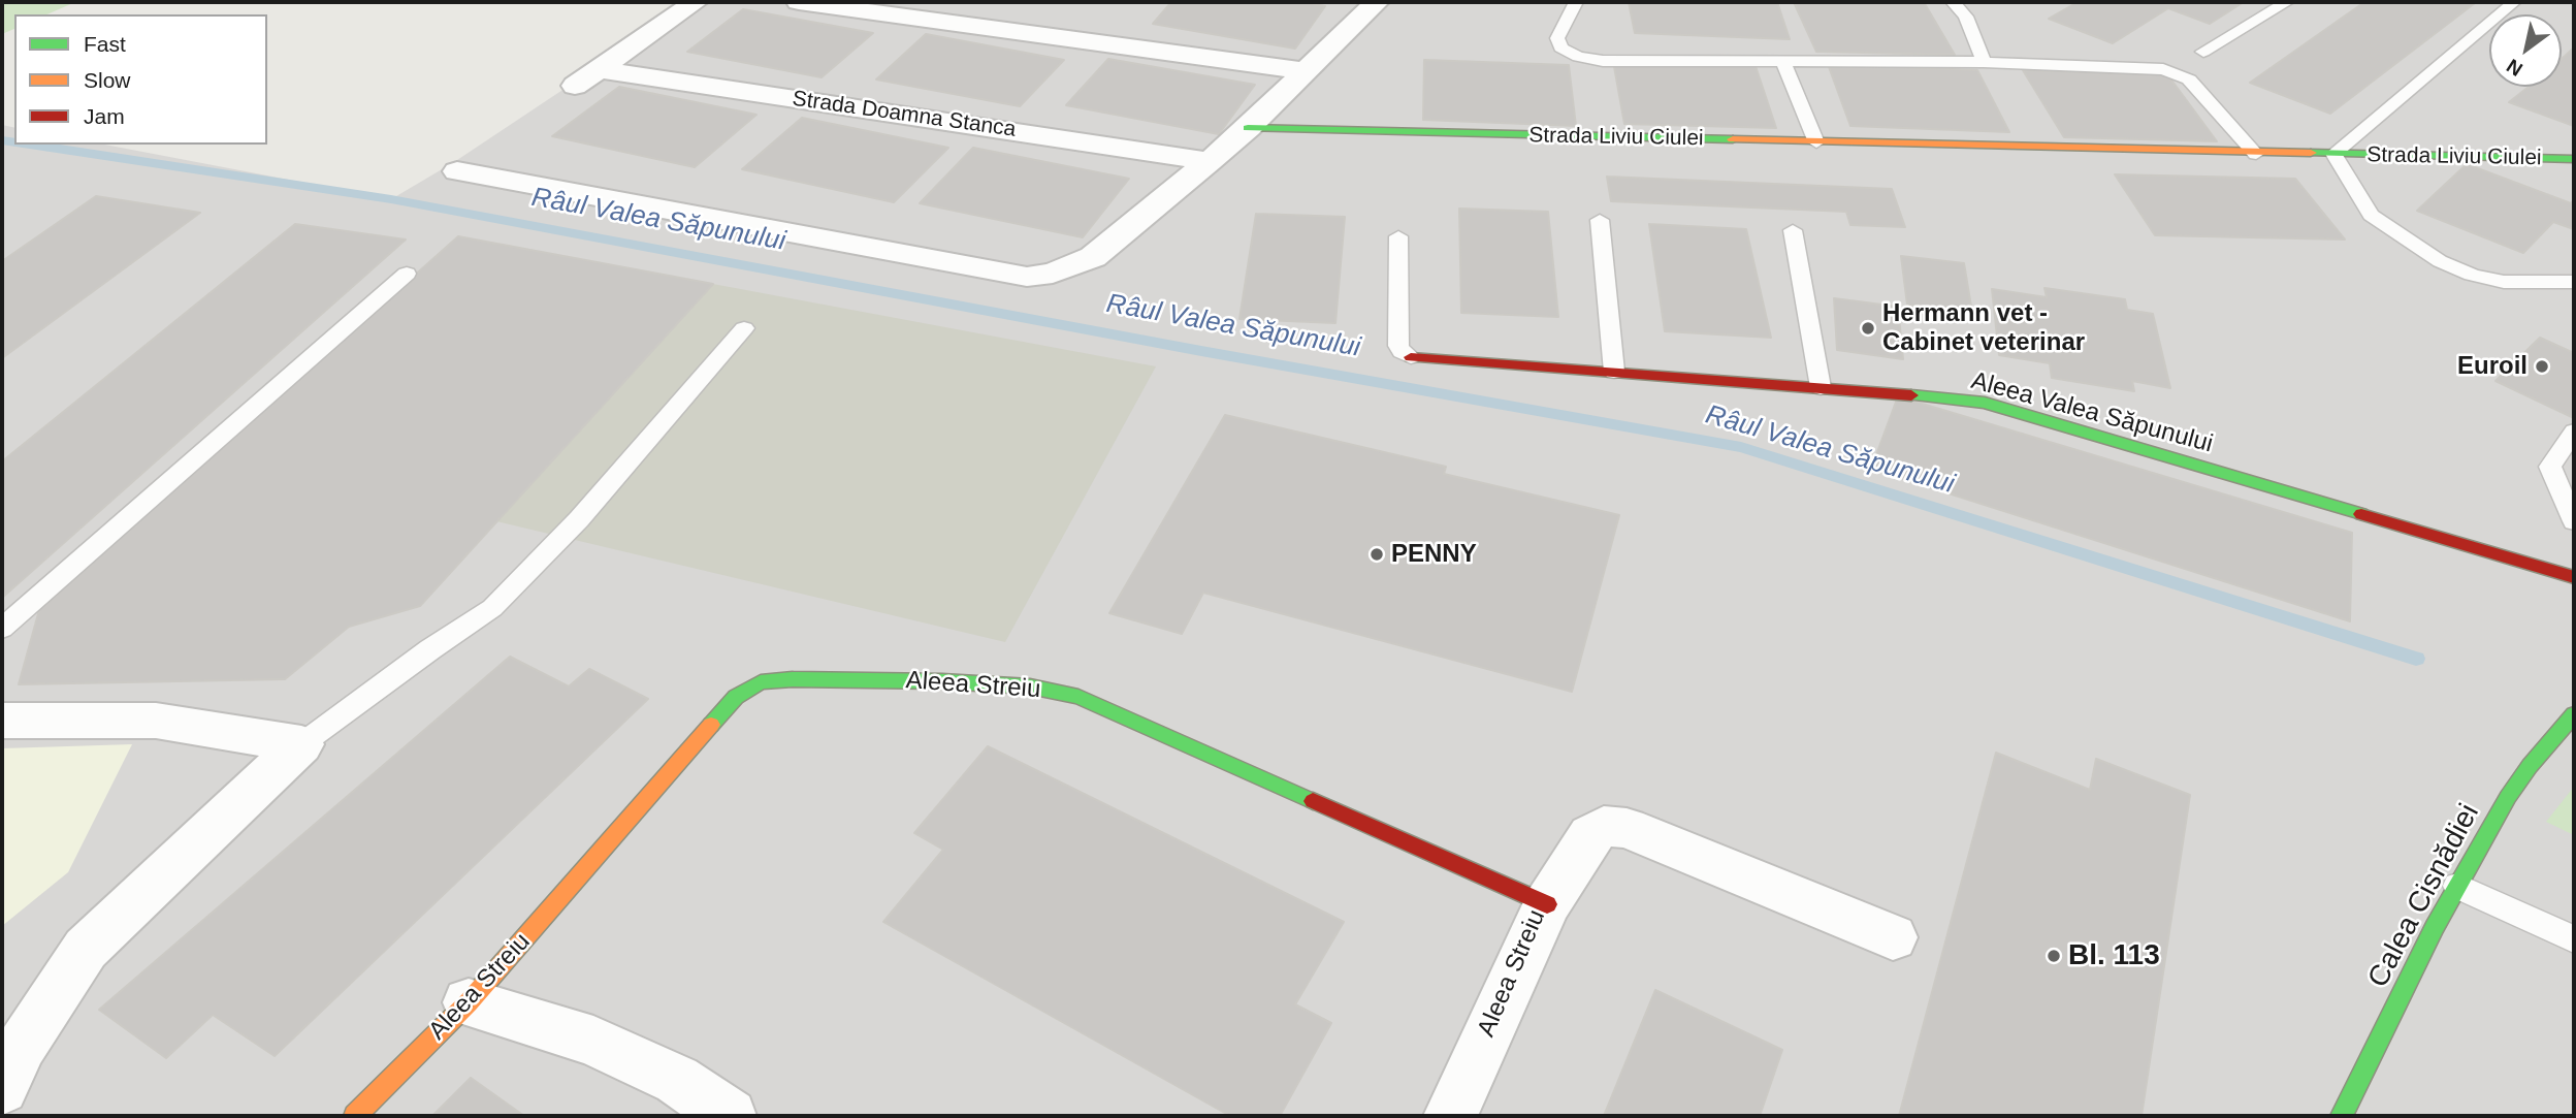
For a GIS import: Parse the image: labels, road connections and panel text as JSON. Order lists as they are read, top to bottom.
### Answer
{
  "streets": {
    "street": [
      "Strada Doamna Stanca",
      "Strada Liviu Ciulei",
      "Aleea Valea Săpunului",
      "Aleea Streiu",
      "Calea Cisnădiei"
    ]
  },
  "water": ["Râul Valea Săpunului"],
  "places": [
    "Hermann vet - Cabinet veterinar",
    "Euroil",
    "PENNY",
    "Bl. 113"
  ],
  "legend": ["Fast", "Slow", "Jam"],
  "north": "bottom left"
}
